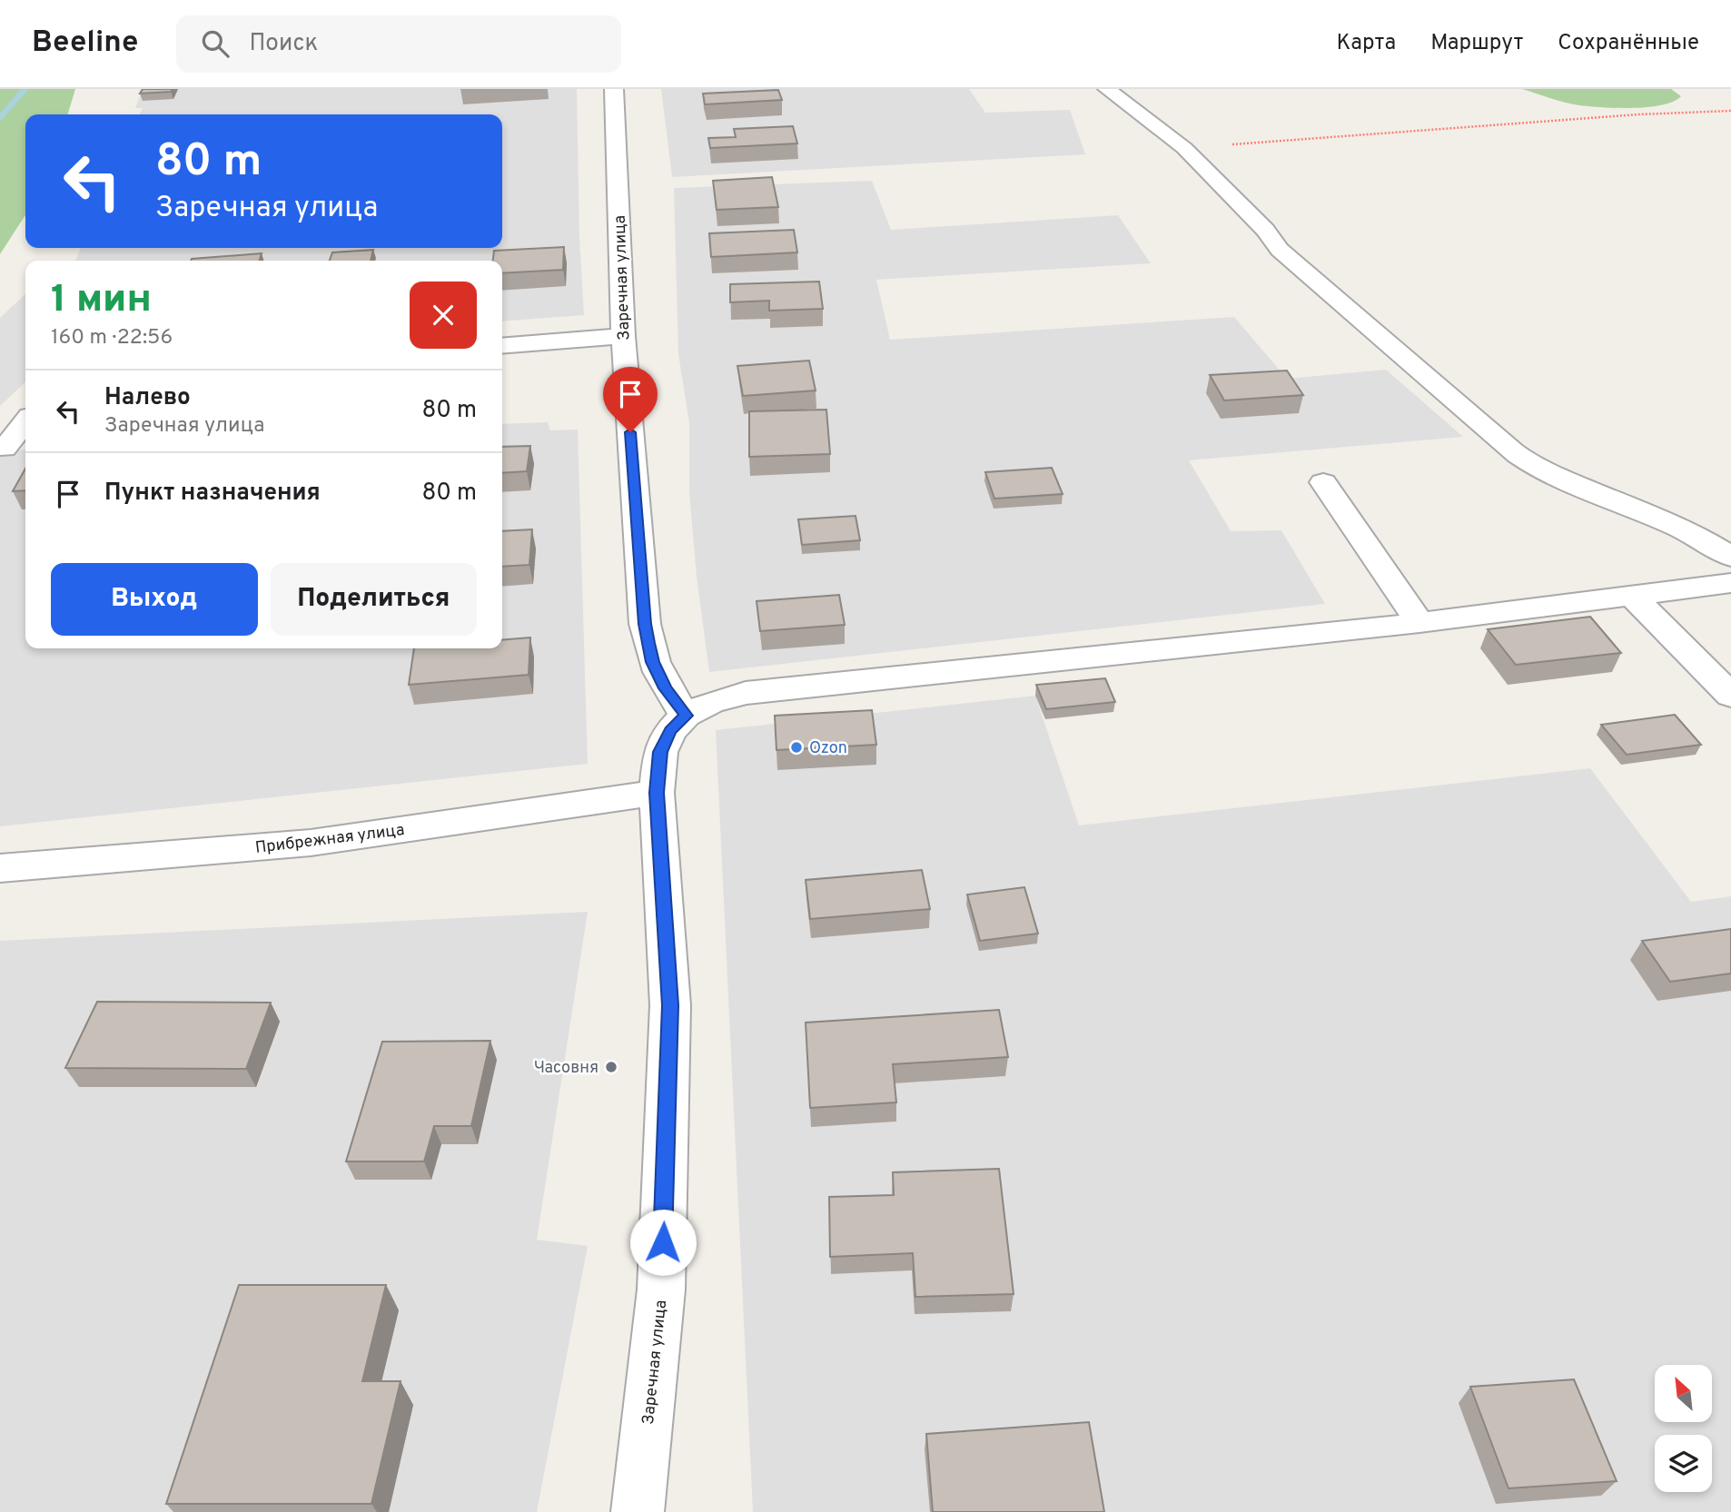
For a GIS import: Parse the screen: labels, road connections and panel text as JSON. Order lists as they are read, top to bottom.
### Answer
{
  "streets": {
    "street": ["Заречная улица", "Прибрежная улица"]
  },
  "crossings": [
    ["Заречная улица", "Прибрежная улица"]
  ],
  "places": ["Ozon", "Часовня"],
  "north": "top left",
  "page": {
    "header": "Beeline",
    "search": "Поиск",
    "nav": ["Карта", "Маршрут", "Сохранённые"],
    "turn": ["80 m", "Заречная улица"],
    "heading": ["1 мин", "160 m · 22:56"],
    "list": [
      {
        "name": "Налево",
        "note": "Заречная улица",
        "value": "80 m"
      },
      {
        "name": "Пункт назначения",
        "value": "80 m"
      }
    ],
    "buttons": ["Выход", "Поделиться"]
  }
}
